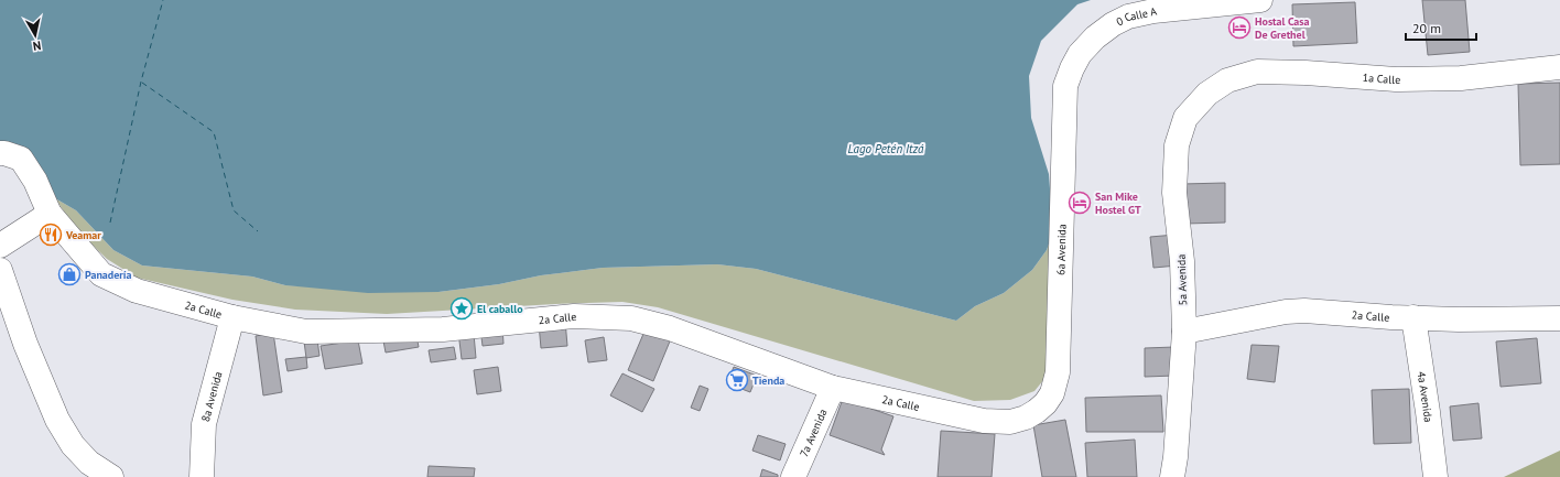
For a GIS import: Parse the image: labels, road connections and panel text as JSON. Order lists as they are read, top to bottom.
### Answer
{
  "streets": {
    "street": [
      "0 Calle A",
      "1a Calle",
      "6a Avenida",
      "5a Avenida",
      "2a Calle",
      "8a Avenida",
      "4a Avenida",
      "7a Avenida"
    ]
  },
  "crossings": [
    ["0 Calle A", "6a Avenida"],
    ["1a Calle", "5a Avenida"],
    ["6a Avenida", "2a Calle"],
    ["5a Avenida", "2a Calle"],
    ["2a Calle", "8a Avenida"],
    ["2a Calle", "4a Avenida"],
    ["2a Calle", "7a Avenida"]
  ],
  "water": ["Lago Petén Itzá"],
  "places": {
    "hotel": ["Hostal Casa De Grethel", "San Mike Hostel GT"],
    "restaurant": ["Veamar"],
    "shop": ["Panadería"],
    "place": ["El caballo"],
    "supermarket": ["Tienda"]
  },
  "scale_bar": "20 m",
  "north": "bottom"
}
